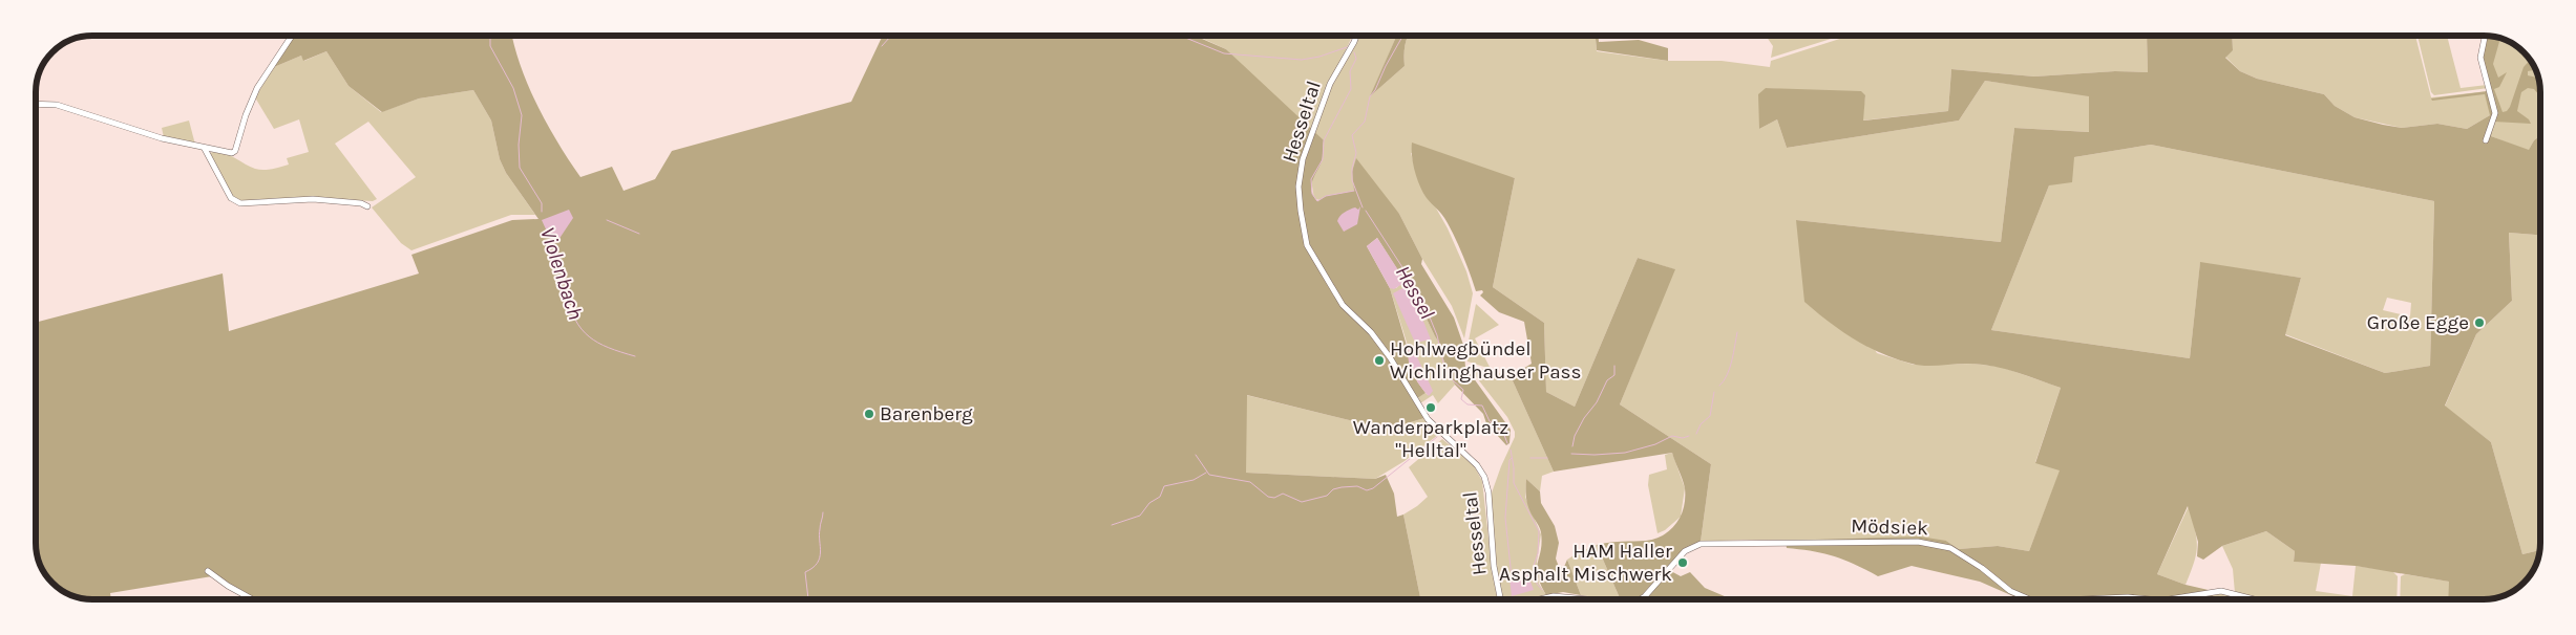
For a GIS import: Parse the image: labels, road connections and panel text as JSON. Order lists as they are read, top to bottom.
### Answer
{
  "streets": {
    "street": ["Hesseltal", "Mödsiek"]
  },
  "water": ["Violenbach", "Hessel"],
  "places": [
    "Große Egge",
    "Hohlwegbündel Wichlinghauser Pass",
    "Wanderparkplatz \"Helltal\"",
    "Barenberg",
    "HAM Haller Asphalt Mischwerk"
  ]
}
